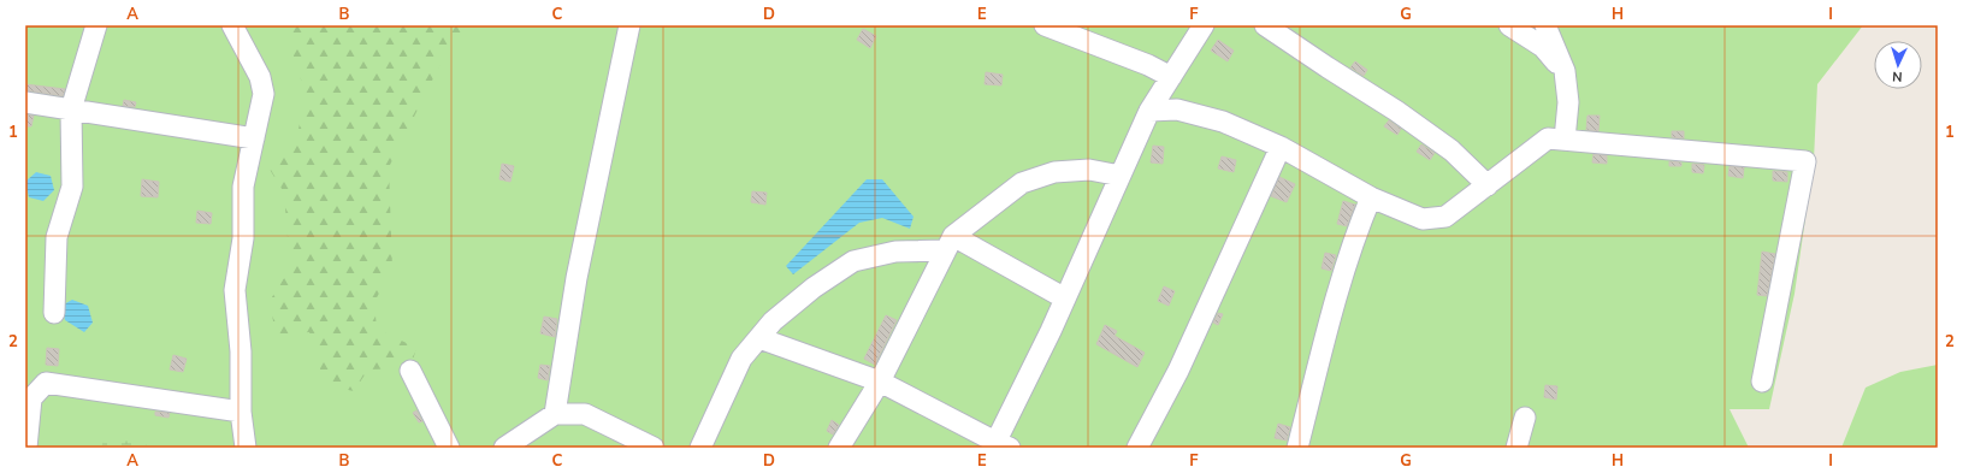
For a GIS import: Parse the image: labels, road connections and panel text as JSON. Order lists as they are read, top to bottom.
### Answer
{
  "north": "bottom",
  "grid": {
    "columns": [
      "A",
      "B",
      "C",
      "D",
      "E",
      "F",
      "G",
      "H",
      "I"
    ],
    "rows": ["1", "2"]
  }
}
